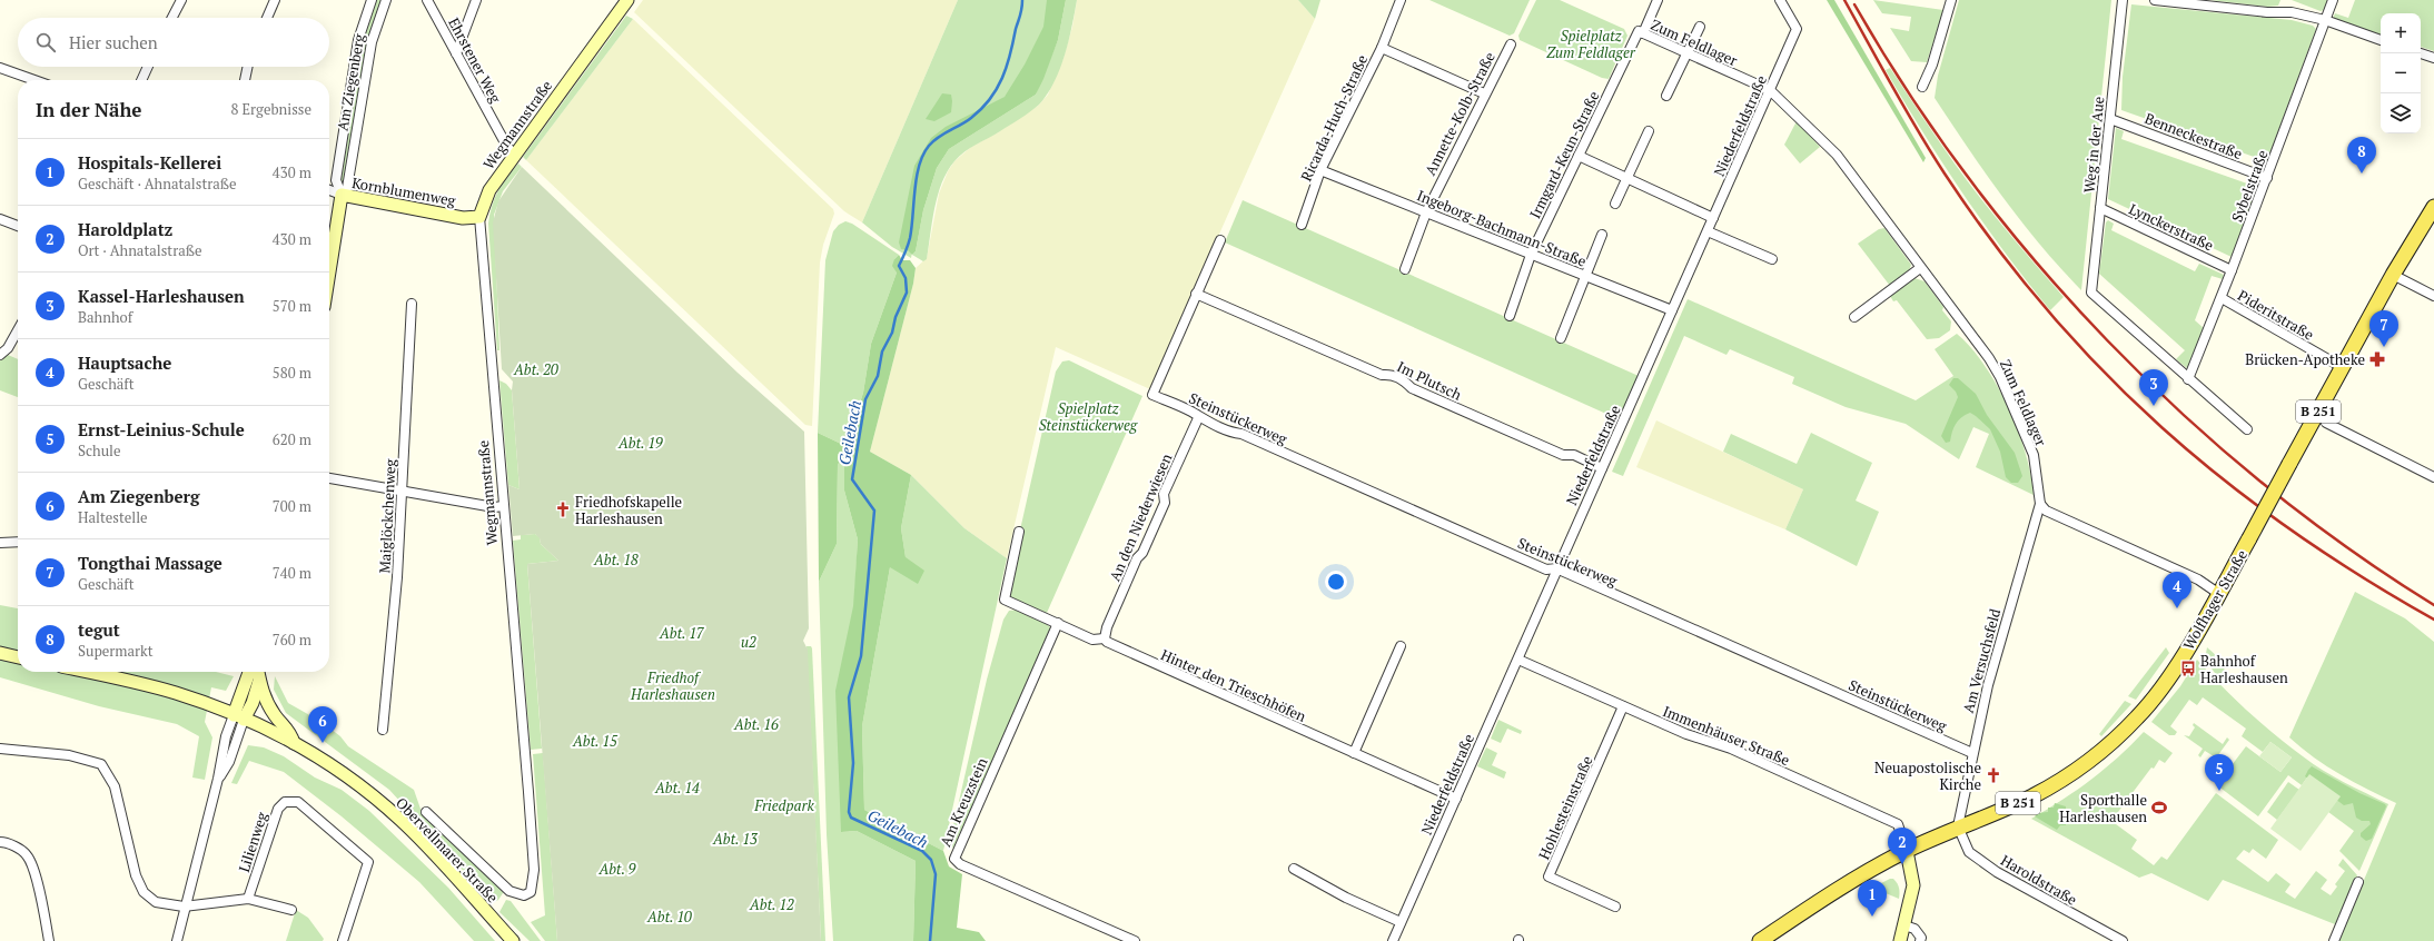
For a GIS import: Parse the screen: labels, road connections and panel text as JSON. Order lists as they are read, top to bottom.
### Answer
{
  "streets": {
    "main road": ["B 251", "Wolfhager Straße"],
    "street": [
      "Zum Feldlager",
      "Ehrstener Weg",
      "Am Ziegenberg",
      "Annette-Kolb-Straße",
      "Ricarda-Huch-Straße",
      "Wegmannstraße",
      "Niederfeldstraße",
      "Benneckestraße",
      "Weg in der Aue",
      "Irmgard-Keun-Straße",
      "Sybelstraße",
      "Kornblumenweg",
      "Lynckerstraße",
      "Ingeborg-Bachmann-Straße",
      "Pideritstraße",
      "Im Plutsch",
      "Steinstückerweg",
      "Maiglöckchenweg",
      "An den Niederwiesen",
      "Am Versuchsfeld",
      "Hinter den Trieschhöfen",
      "Immenhäuser Straße",
      "Am Kreuzstein",
      "Hohlesteinstraße",
      "Lilienweg",
      "Obervellmarer Straße",
      "Haroldstraße"
    ]
  },
  "crossings": [
    ["Zum Feldlager", "Niederfeldstraße"],
    ["Zum Feldlager", "Irmgard-Keun-Straße"],
    ["Zum Feldlager", "Am Versuchsfeld"],
    ["Ehrstener Weg", "Wegmannstraße"],
    ["Am Ziegenberg", "Kornblumenweg"],
    ["Annette-Kolb-Straße", "Ricarda-Huch-Straße"],
    ["Annette-Kolb-Straße", "Ingeborg-Bachmann-Straße"],
    ["Ricarda-Huch-Straße", "Ingeborg-Bachmann-Straße"],
    ["Wegmannstraße", "Kornblumenweg"],
    ["Niederfeldstraße", "Ingeborg-Bachmann-Straße"],
    ["Niederfeldstraße", "Im Plutsch"],
    ["Niederfeldstraße", "Steinstückerweg"],
    ["Niederfeldstraße", "Hinter den Trieschhöfen"],
    ["Niederfeldstraße", "Immenhäuser Straße"],
    ["Benneckestraße", "Weg in der Aue"],
    ["Benneckestraße", "Sybelstraße"],
    ["Weg in der Aue", "Sybelstraße"],
    ["Weg in der Aue", "Lynckerstraße"],
    ["Irmgard-Keun-Straße", "Ingeborg-Bachmann-Straße"],
    ["Sybelstraße", "Lynckerstraße"],
    ["Sybelstraße", "Pideritstraße"],
    ["Pideritstraße", "Wolfhager Straße"],
    ["Im Plutsch", "Steinstückerweg"],
    ["Steinstückerweg", "An den Niederwiesen"],
    ["Steinstückerweg", "Am Versuchsfeld"],
    ["An den Niederwiesen", "Hinter den Trieschhöfen"],
    ["Wolfhager Straße", "Am Versuchsfeld"],
    ["Wolfhager Straße", "Immenhäuser Straße"],
    ["Wolfhager Straße", "Haroldstraße"],
    ["Am Versuchsfeld", "Haroldstraße"],
    ["Hinter den Trieschhöfen", "Am Kreuzstein"],
    ["Immenhäuser Straße", "Hohlesteinstraße"]
  ],
  "water": ["Geilebach"],
  "parks": [
    "Spielplatz Zum Feldlager",
    "Abt. 20",
    "Spielplatz Steinstückerweg",
    "Abt. 19",
    "Abt. 18",
    "Abt. 17",
    "u2",
    "Friedhof Harleshausen",
    "Abt. 16",
    "Abt. 15",
    "Abt. 14",
    "Friedpark",
    "Abt. 13",
    "Abt. 9",
    "Abt. 12",
    "Abt. 10"
  ],
  "places": {
    "pharmacy": ["Brücken-Apotheke"],
    "church": ["Friedhofskapelle Harleshausen", "Neuapostolische Kirche"],
    "bus stop": ["Bahnhof Harleshausen"],
    "sports": ["Sporthalle Harleshausen"]
  },
  "page": {
    "map_buttons": ["+", "−"],
    "search": "Hier suchen",
    "heading": ["In der Nähe", "8 Ergebnisse"],
    "pins": [
      "8",
      "7",
      "3",
      "4",
      "6",
      "5",
      "2",
      "1"
    ],
    "list": [
      {
        "mark": "1",
        "name": "Hospitals-Kellerei",
        "note": "Geschäft · Ahnatalstraße",
        "value": "430 m"
      },
      {
        "mark": "2",
        "name": "Haroldplatz",
        "note": "Ort · Ahnatalstraße",
        "value": "430 m"
      },
      {
        "mark": "3",
        "name": "Kassel-Harleshausen",
        "note": "Bahnhof",
        "value": "570 m"
      },
      {
        "mark": "4",
        "name": "Hauptsache",
        "note": "Geschäft",
        "value": "580 m"
      },
      {
        "mark": "5",
        "name": "Ernst-Leinius-Schule",
        "note": "Schule",
        "value": "620 m"
      },
      {
        "mark": "6",
        "name": "Am Ziegenberg",
        "note": "Haltestelle",
        "value": "700 m"
      },
      {
        "mark": "7",
        "name": "Tongthai Massage",
        "note": "Geschäft",
        "value": "740 m"
      },
      {
        "mark": "8",
        "name": "tegut",
        "note": "Supermarkt",
        "value": "760 m"
      }
    ]
  }
}
